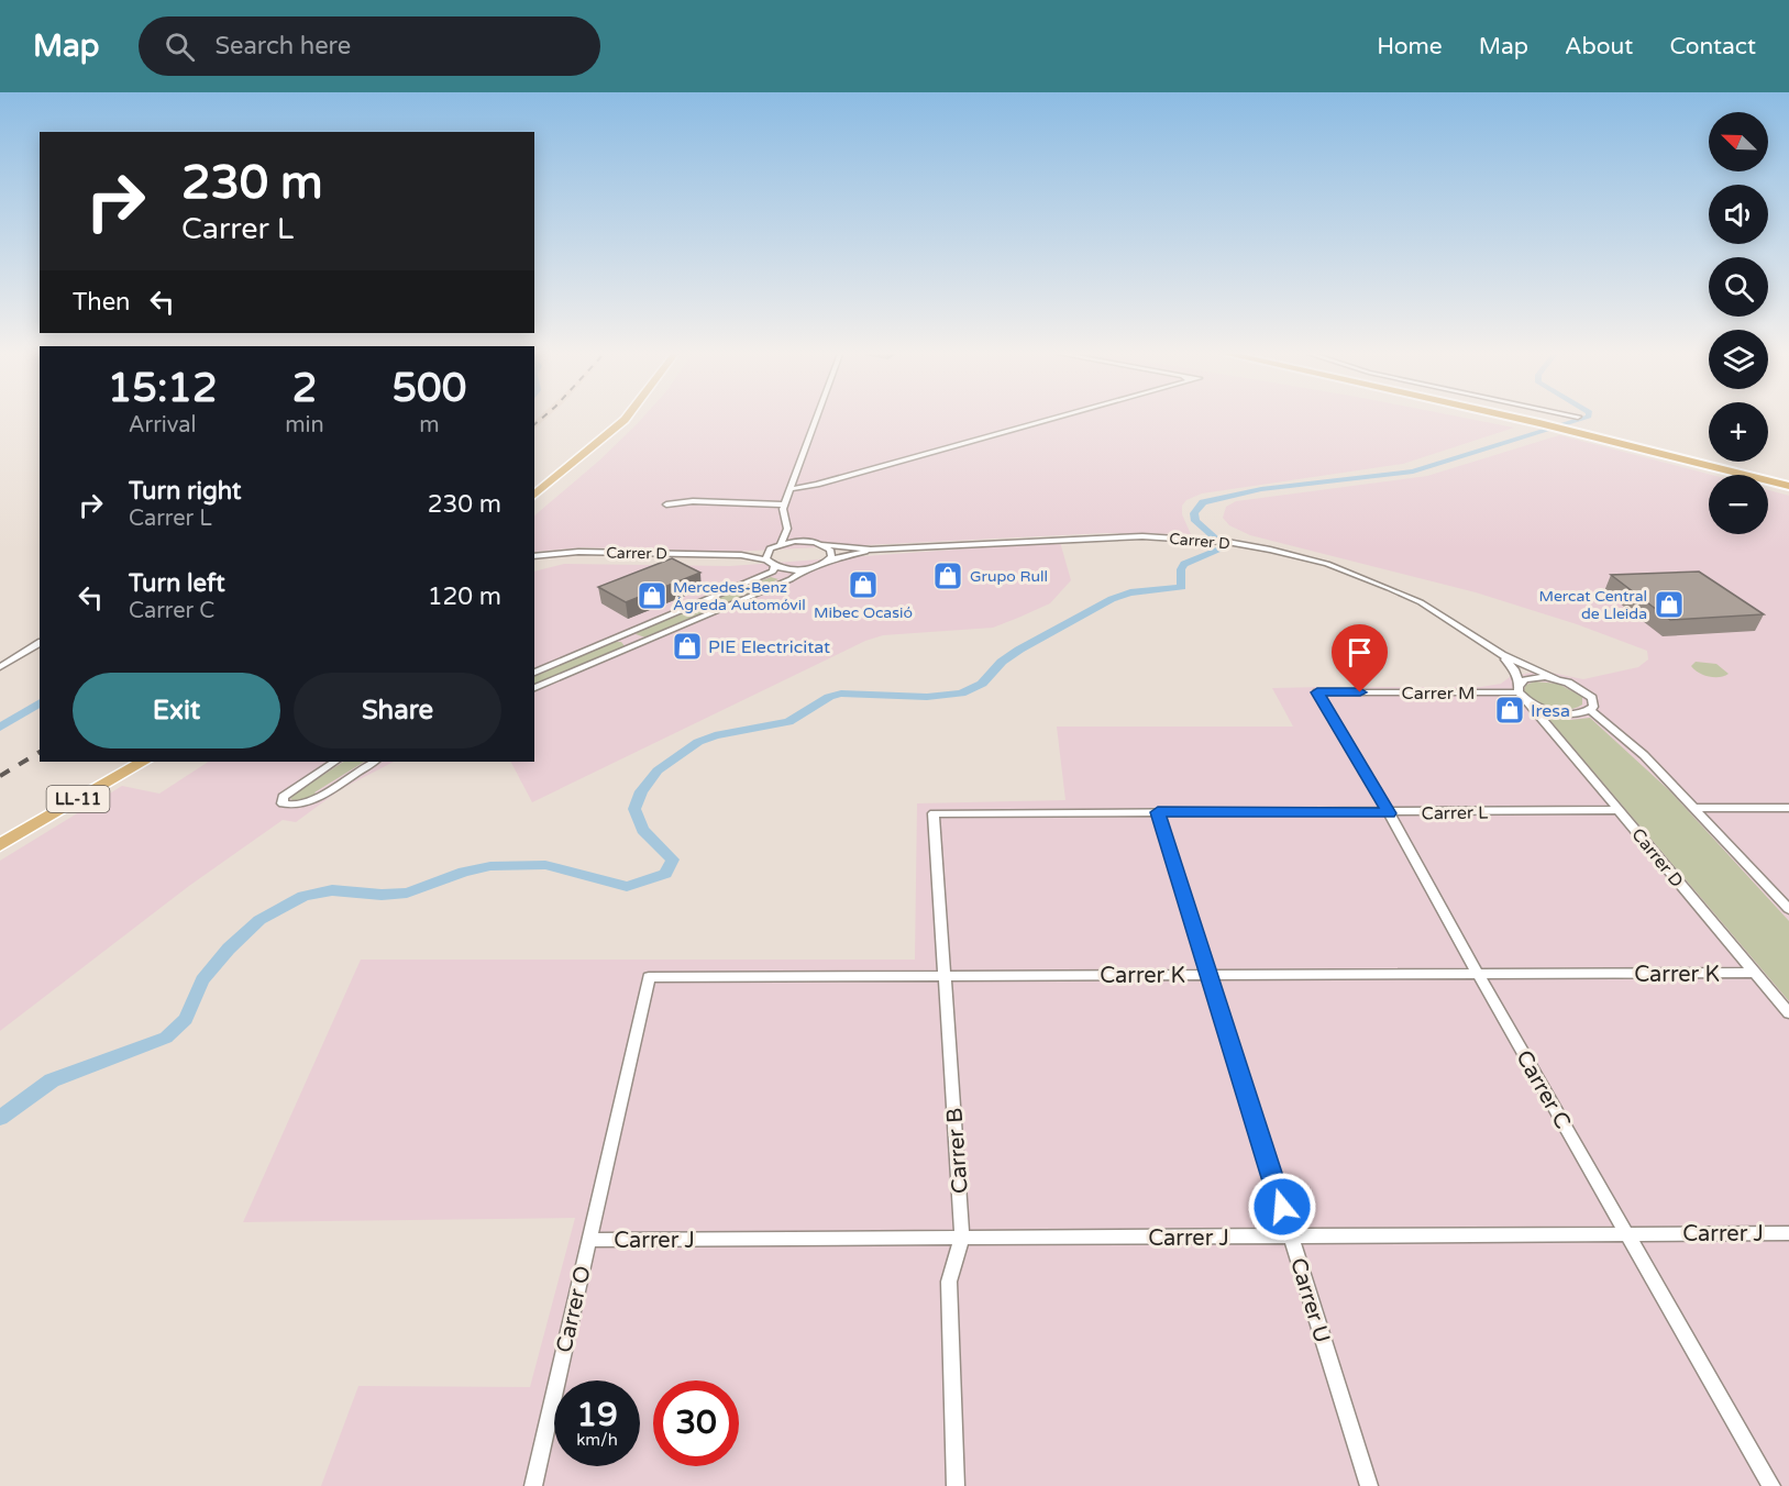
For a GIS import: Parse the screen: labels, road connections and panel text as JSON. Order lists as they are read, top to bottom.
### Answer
{
  "streets": {
    "highway": ["LL-11"],
    "street": [
      "Carrer D",
      "Carrer M",
      "Carrer L",
      "Carrer K",
      "Carrer C",
      "Carrer B",
      "Carrer J",
      "Carrer U",
      "Carrer O"
    ]
  },
  "crossings": [
    ["Carrer D", "Carrer M"],
    ["Carrer D", "Carrer L"],
    ["Carrer D", "Carrer K"],
    ["Carrer M", "Carrer C"],
    ["Carrer L", "Carrer C"],
    ["Carrer L", "Carrer B"],
    ["Carrer L", "Carrer U"],
    ["Carrer K", "Carrer C"],
    ["Carrer K", "Carrer B"],
    ["Carrer K", "Carrer U"],
    ["Carrer K", "Carrer O"],
    ["Carrer C", "Carrer J"],
    ["Carrer B", "Carrer J"],
    ["Carrer J", "Carrer U"],
    ["Carrer J", "Carrer O"]
  ],
  "places": {
    "shop": [
      "Grupo Rull",
      "Mibec Ocasió",
      "Mercedes-Benz Ágreda Automóvil",
      "Mercat Central de Lleida",
      "PIE Electricitat",
      "Iresa"
    ]
  },
  "north": "top left",
  "page": {
    "header": "Map",
    "search": "Search here",
    "nav": [
      "Home",
      "Map",
      "About",
      "Contact"
    ],
    "map_buttons": ["+", "−"],
    "turn": ["230 m", "Carrer L"],
    "then": "Then",
    "eta": [
      "15:12",
      "Arrival",
      "2",
      "min",
      "500",
      "m"
    ],
    "list": [
      {
        "name": "Turn right",
        "note": "Carrer L",
        "value": "230 m"
      },
      {
        "name": "Turn left",
        "note": "Carrer C",
        "value": "120 m"
      }
    ],
    "buttons": ["Exit", "Share"],
    "speed": "19 km/h",
    "limit": "30"
  }
}
